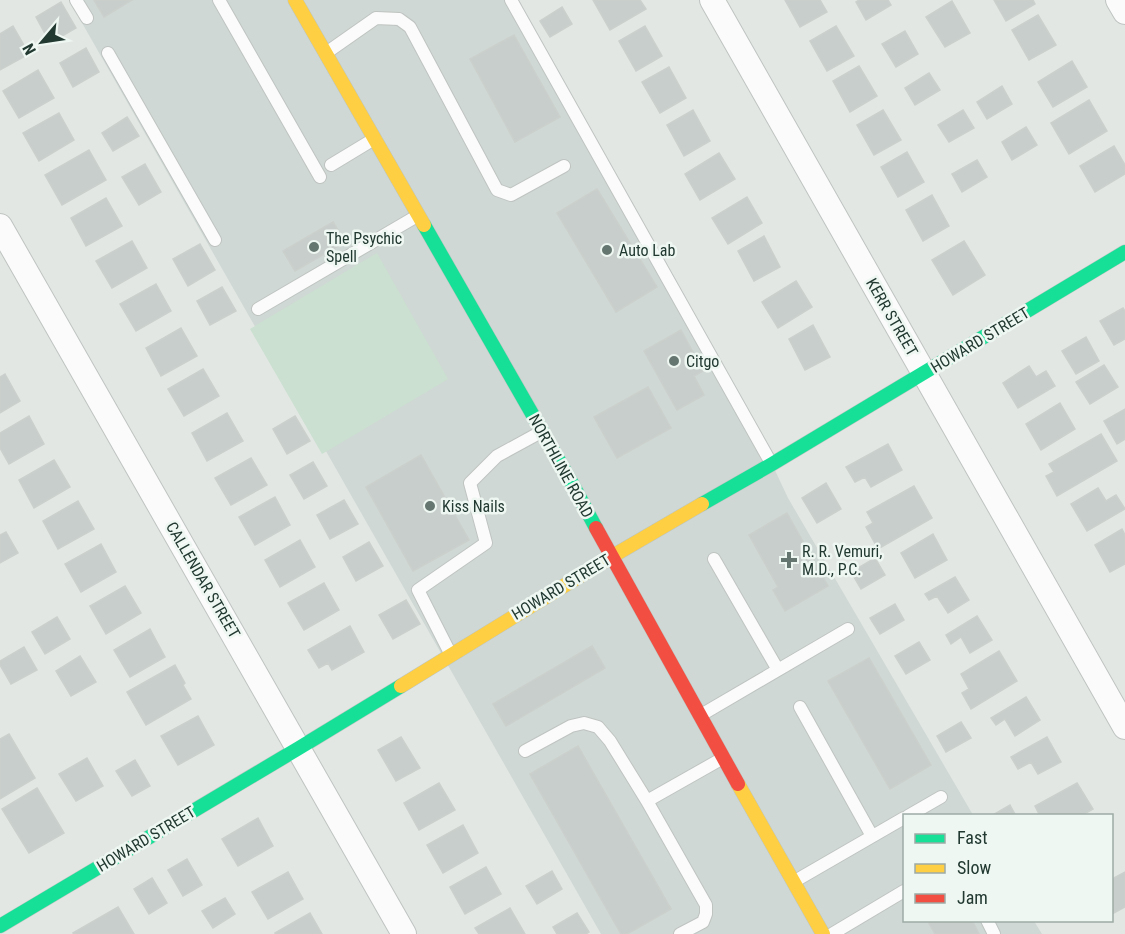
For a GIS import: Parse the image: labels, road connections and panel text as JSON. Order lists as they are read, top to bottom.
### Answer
{
  "streets": {
    "street": [
      "KERR STREET",
      "HOWARD STREET",
      "NORTHLINE ROAD",
      "CALLENDAR STREET"
    ]
  },
  "crossings": [
    ["KERR STREET", "HOWARD STREET"],
    ["HOWARD STREET", "NORTHLINE ROAD"],
    ["HOWARD STREET", "CALLENDAR STREET"]
  ],
  "places": {
    "other": [
      "The Psychic Spell",
      "Auto Lab",
      "Citgo",
      "Kiss Nails"
    ],
    "health": ["R. R. Vemuri, M.D., P.C."]
  },
  "legend": ["Fast", "Slow", "Jam"],
  "north": "bottom left"
}
